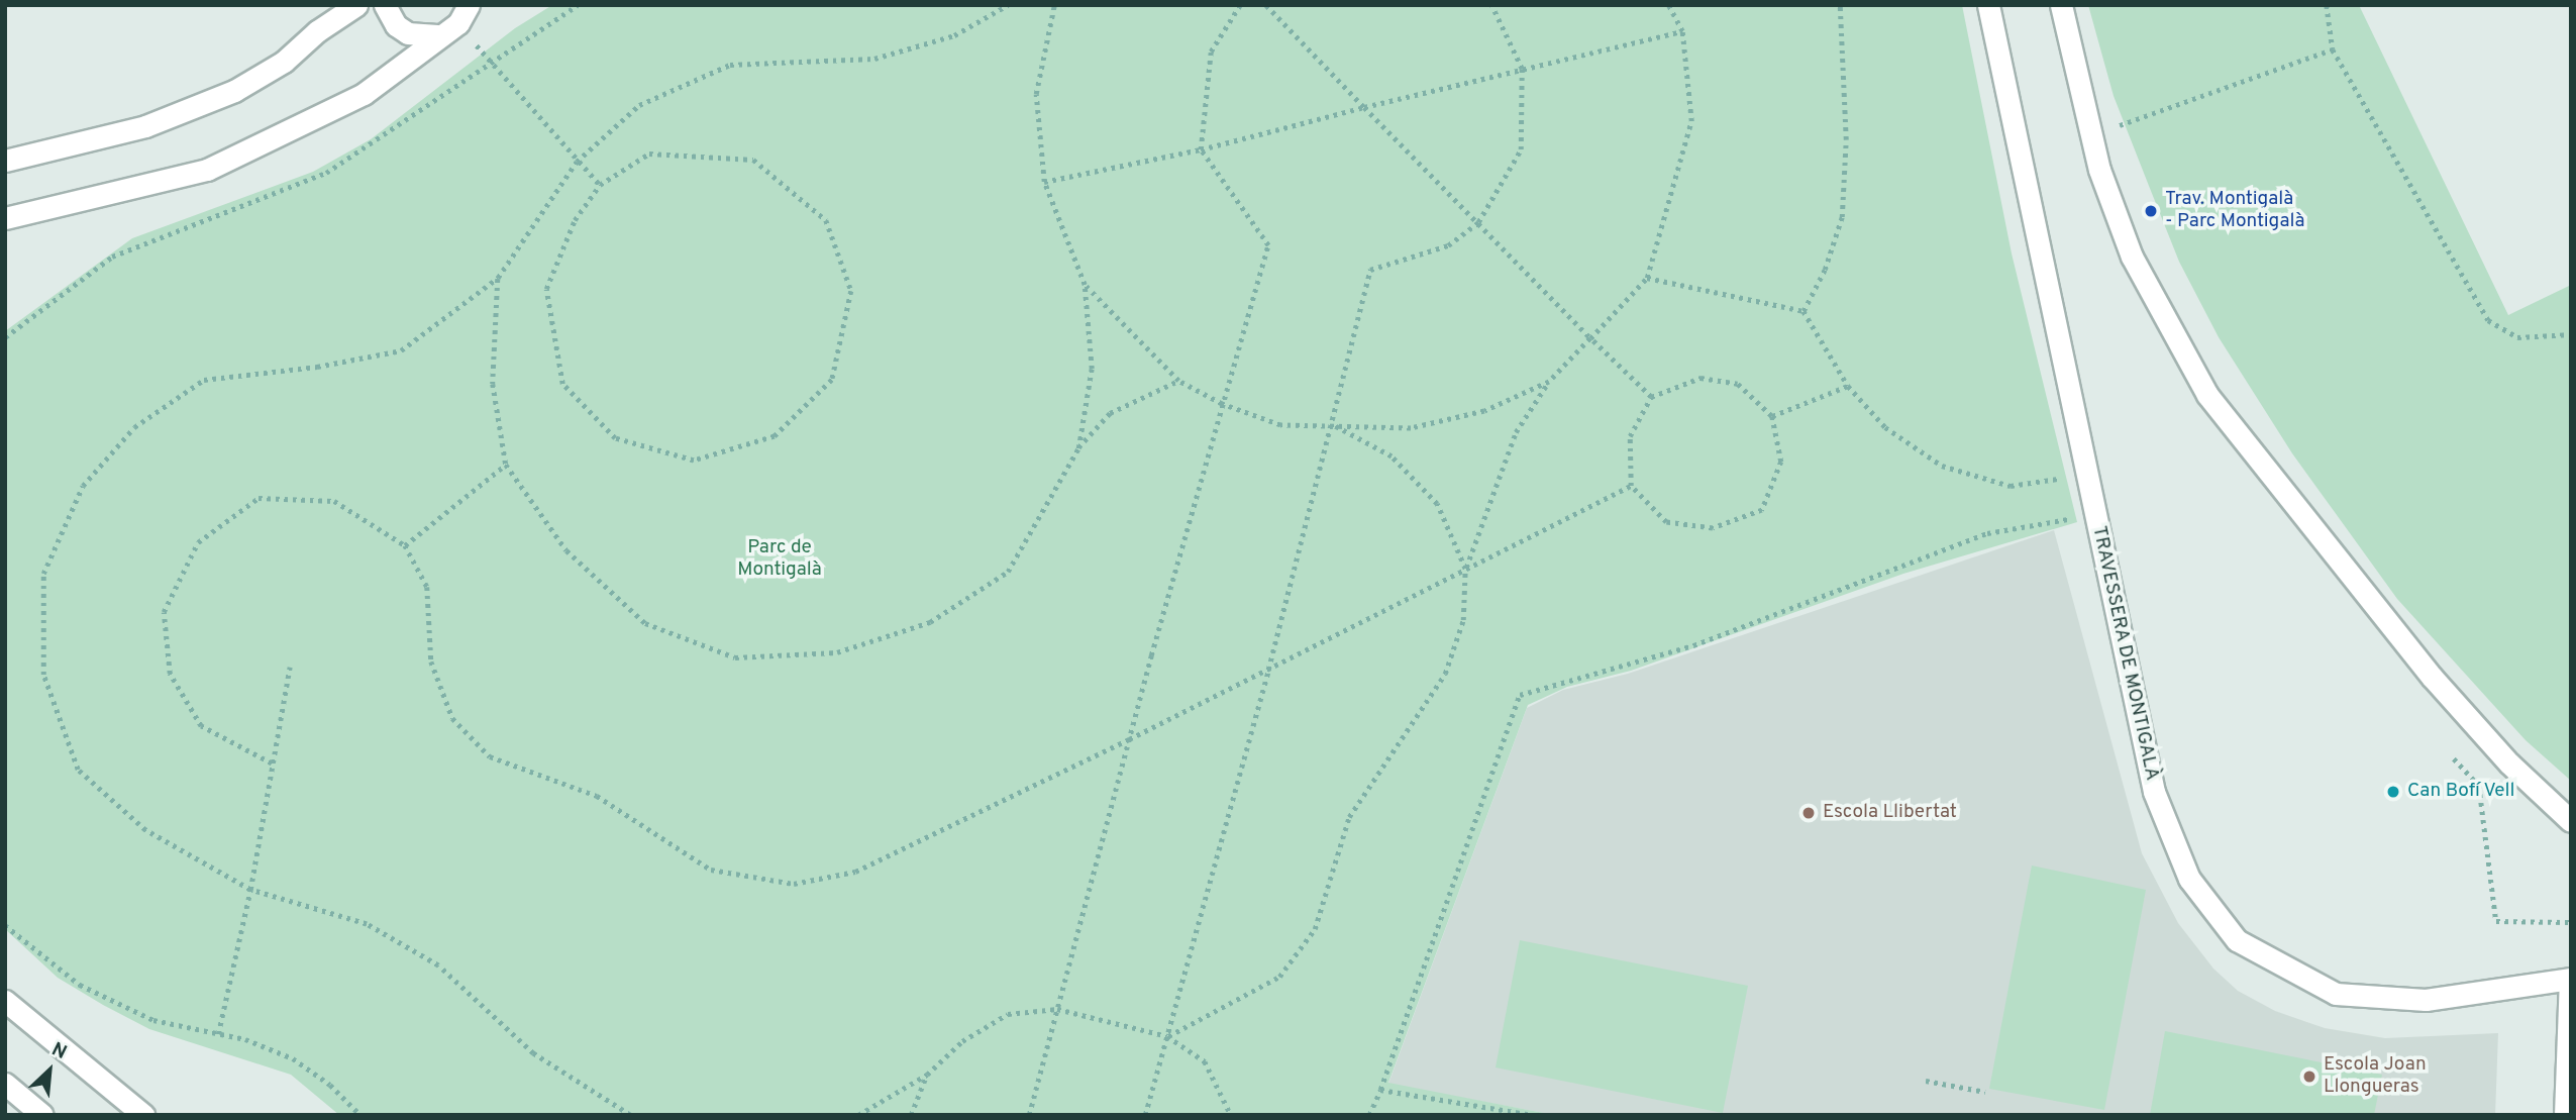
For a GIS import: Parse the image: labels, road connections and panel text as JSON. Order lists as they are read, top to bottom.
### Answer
{
  "streets": {
    "street": ["TRAVESSERA DE MONTIGALÀ"]
  },
  "parks": ["Parc de Montigalà"],
  "places": [
    "Trav. Montigalà - Parc Montigalà",
    "Can Bofí Vell",
    "Escola Llibertat",
    "Escola Joan Llongueras"
  ],
  "north": "top right"
}
